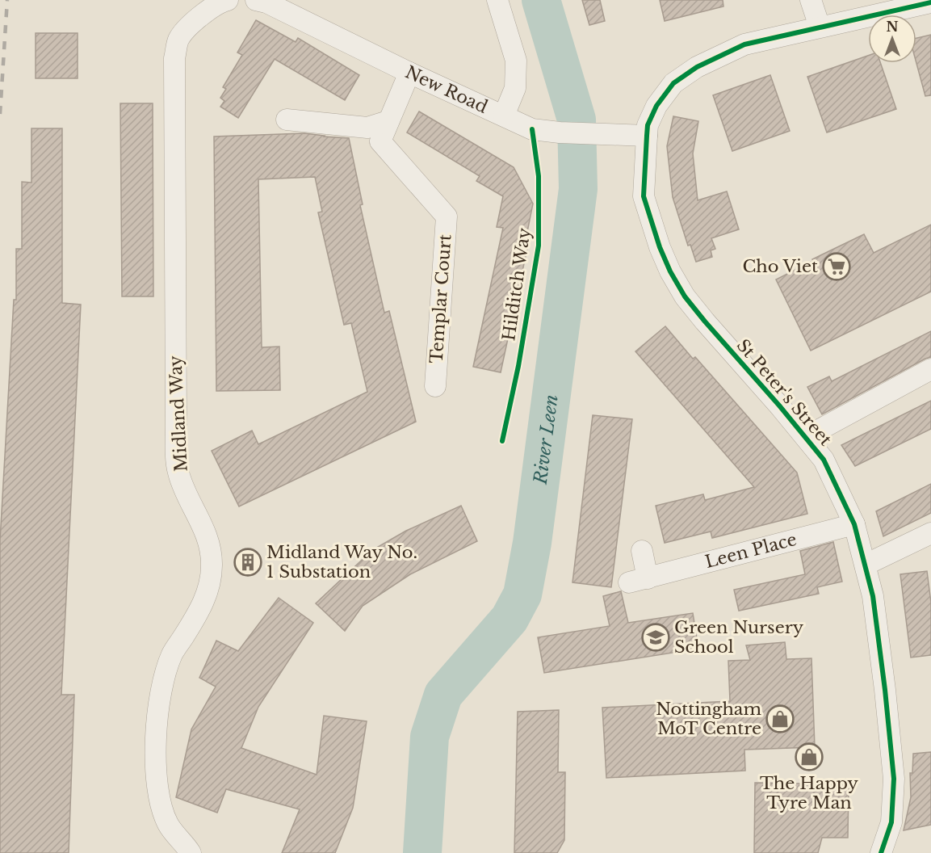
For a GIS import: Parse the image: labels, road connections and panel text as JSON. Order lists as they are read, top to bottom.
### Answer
{
  "streets": {
    "street": [
      "New Road",
      "Templar Court",
      "St Peter's Street",
      "Midland Way",
      "Leen Place"
    ],
    "cycle path": ["Hilditch Way"]
  },
  "crossings": [
    ["New Road", "Templar Court"],
    ["New Road", "St Peter's Street"],
    ["St Peter's Street", "Leen Place"]
  ],
  "water": ["River Leen"],
  "places": {
    "supermarket": ["Cho Viet"],
    "building": ["Midland Way No. 1 Substation"],
    "school or university": ["Green Nursery School"],
    "shop": ["Nottingham MoT Centre", "The Happy Tyre Man"]
  },
  "north": "top"
}
